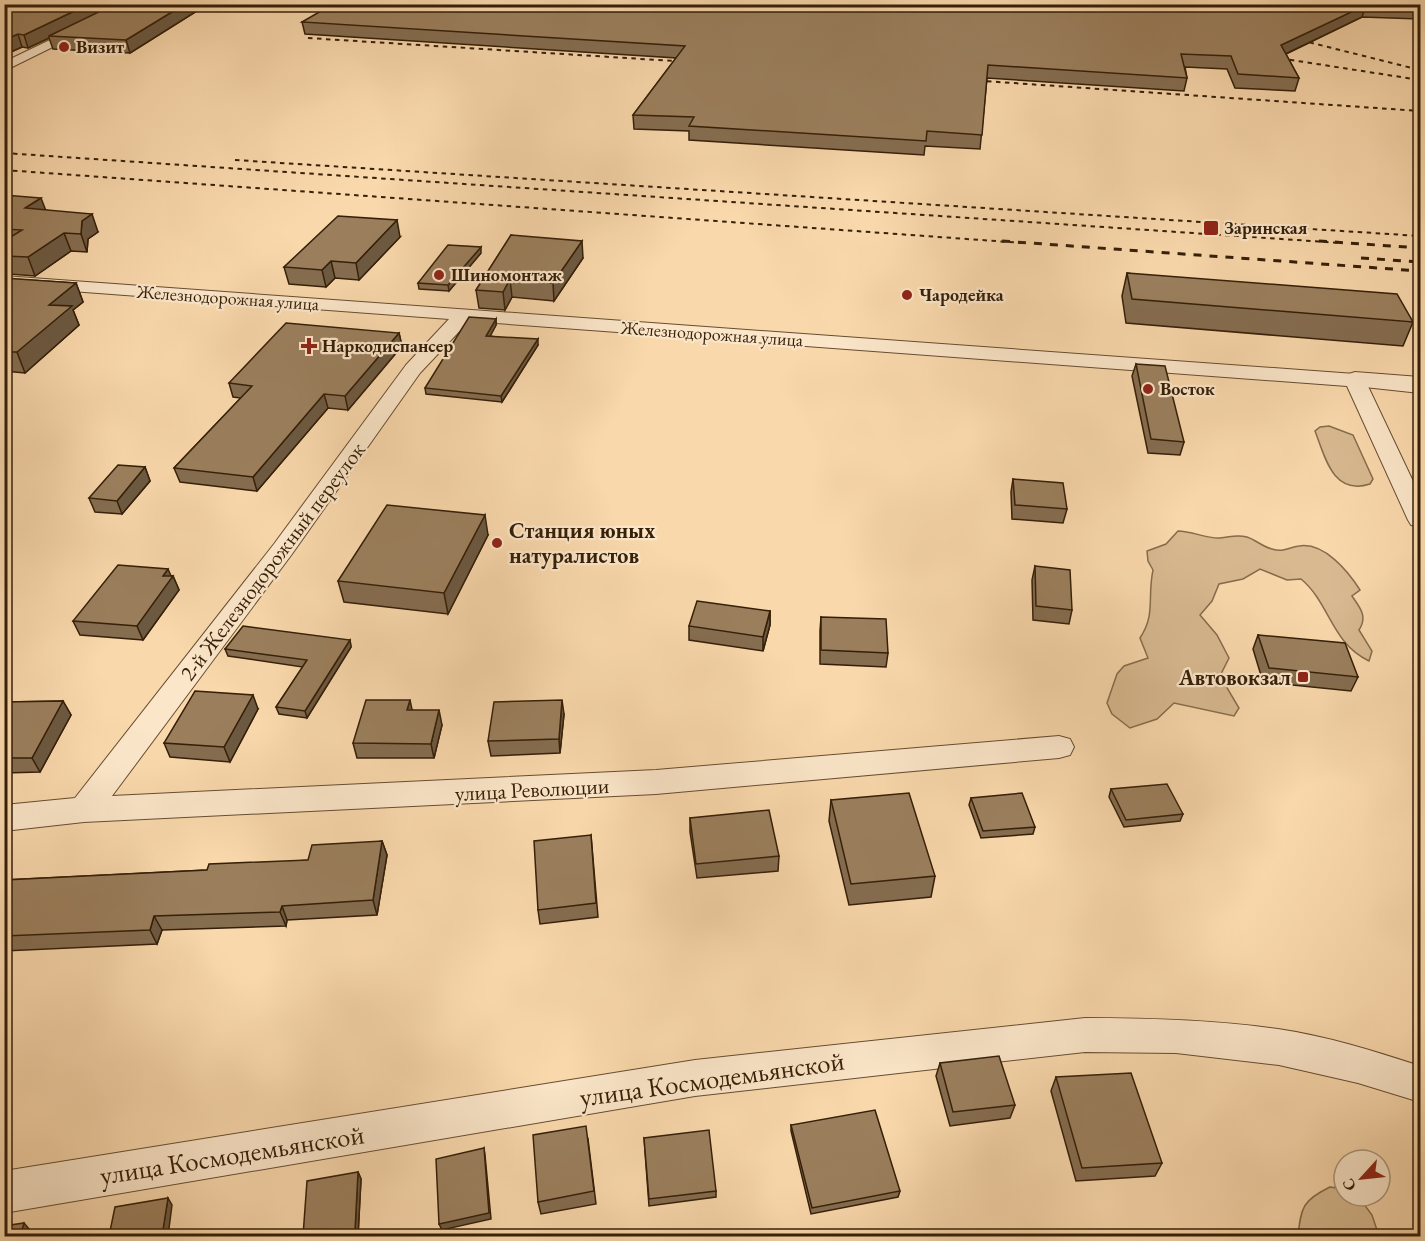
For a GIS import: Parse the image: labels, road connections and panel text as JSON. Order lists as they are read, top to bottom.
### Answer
{
  "streets": {
    "street": [
      "Железнодорожная улица",
      "2-й Железнодорожный переулок",
      "улица Революции",
      "улица Космодемьянской"
    ]
  },
  "crossings": [
    ["Железнодорожная улица", "2-й Железнодорожный переулок"],
    ["2-й Железнодорожный переулок", "улица Революции"]
  ],
  "places": {
    "other": [
      "Визит",
      "Шиномонтаж",
      "Чародейка",
      "Восток",
      "Станция юных натуралистов"
    ],
    "transit": ["Заринская", "Автовокзал"],
    "health": ["Наркодиспансер"]
  },
  "north": "bottom left"
}
